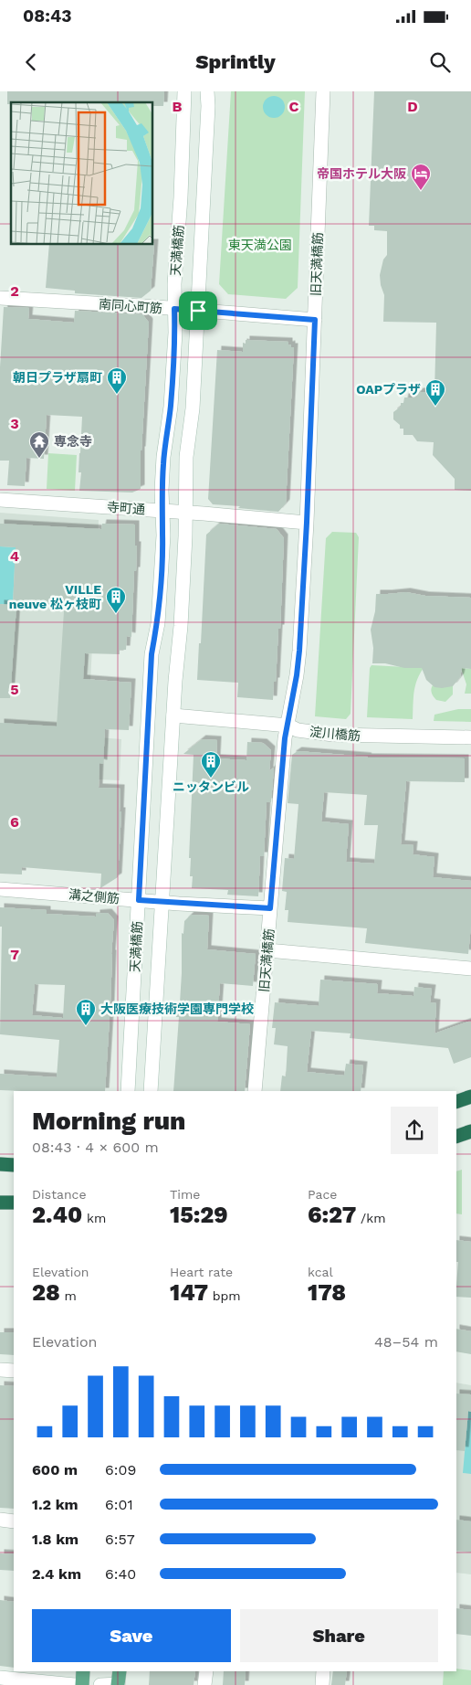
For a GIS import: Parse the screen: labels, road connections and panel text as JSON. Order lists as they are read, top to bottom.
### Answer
{
  "streets": {
    "street": [
      "天満橋筋",
      "旧天満橋筋",
      "南同心町筋",
      "寺町通",
      "淀川橋筋",
      "溝之側筋"
    ]
  },
  "crossings": [
    ["天満橋筋", "南同心町筋"],
    ["天満橋筋", "寺町通"],
    ["天満橋筋", "淀川橋筋"],
    ["天満橋筋", "溝之側筋"],
    ["旧天満橋筋", "南同心町筋"],
    ["旧天満橋筋", "寺町通"],
    ["旧天満橋筋", "淀川橋筋"],
    ["旧天満橋筋", "溝之側筋"]
  ],
  "parks": ["東天満公園"],
  "places": {
    "hotel": ["帝国ホテル大阪"],
    "building": [
      "朝日プラザ扇町",
      "OAPプラザ",
      "VILLE neuve 松ヶ枝町",
      "ニッタンビル",
      "大阪医療技術学園専門学校"
    ],
    "temple": ["専念寺"]
  },
  "page": {
    "status": "08:43",
    "header": "Sprintly",
    "heading": ["Morning run", "08:43 · 4 × 600 m"],
    "stats": [
      ["Distance", "2.40 km"],
      ["Time", "15:29"],
      ["Pace", "6:27 /km"],
      ["Elevation", "28 m"],
      ["Heart rate", "147 bpm"],
      ["kcal", "178"]
    ],
    "chart": ["Elevation", "48–54 m"],
    "list": [
      {
        "name": "600 m",
        "note": "6:09"
      },
      {
        "name": "1.2 km",
        "note": "6:01"
      },
      {
        "name": "1.8 km",
        "note": "6:57"
      },
      {
        "name": "2.4 km",
        "note": "6:40"
      }
    ],
    "buttons": ["Save", "Share"]
  },
  "grid": {
    "columns": ["B", "C", "D"],
    "rows": [
      "2",
      "3",
      "4",
      "5",
      "6",
      "7"
    ]
  }
}
